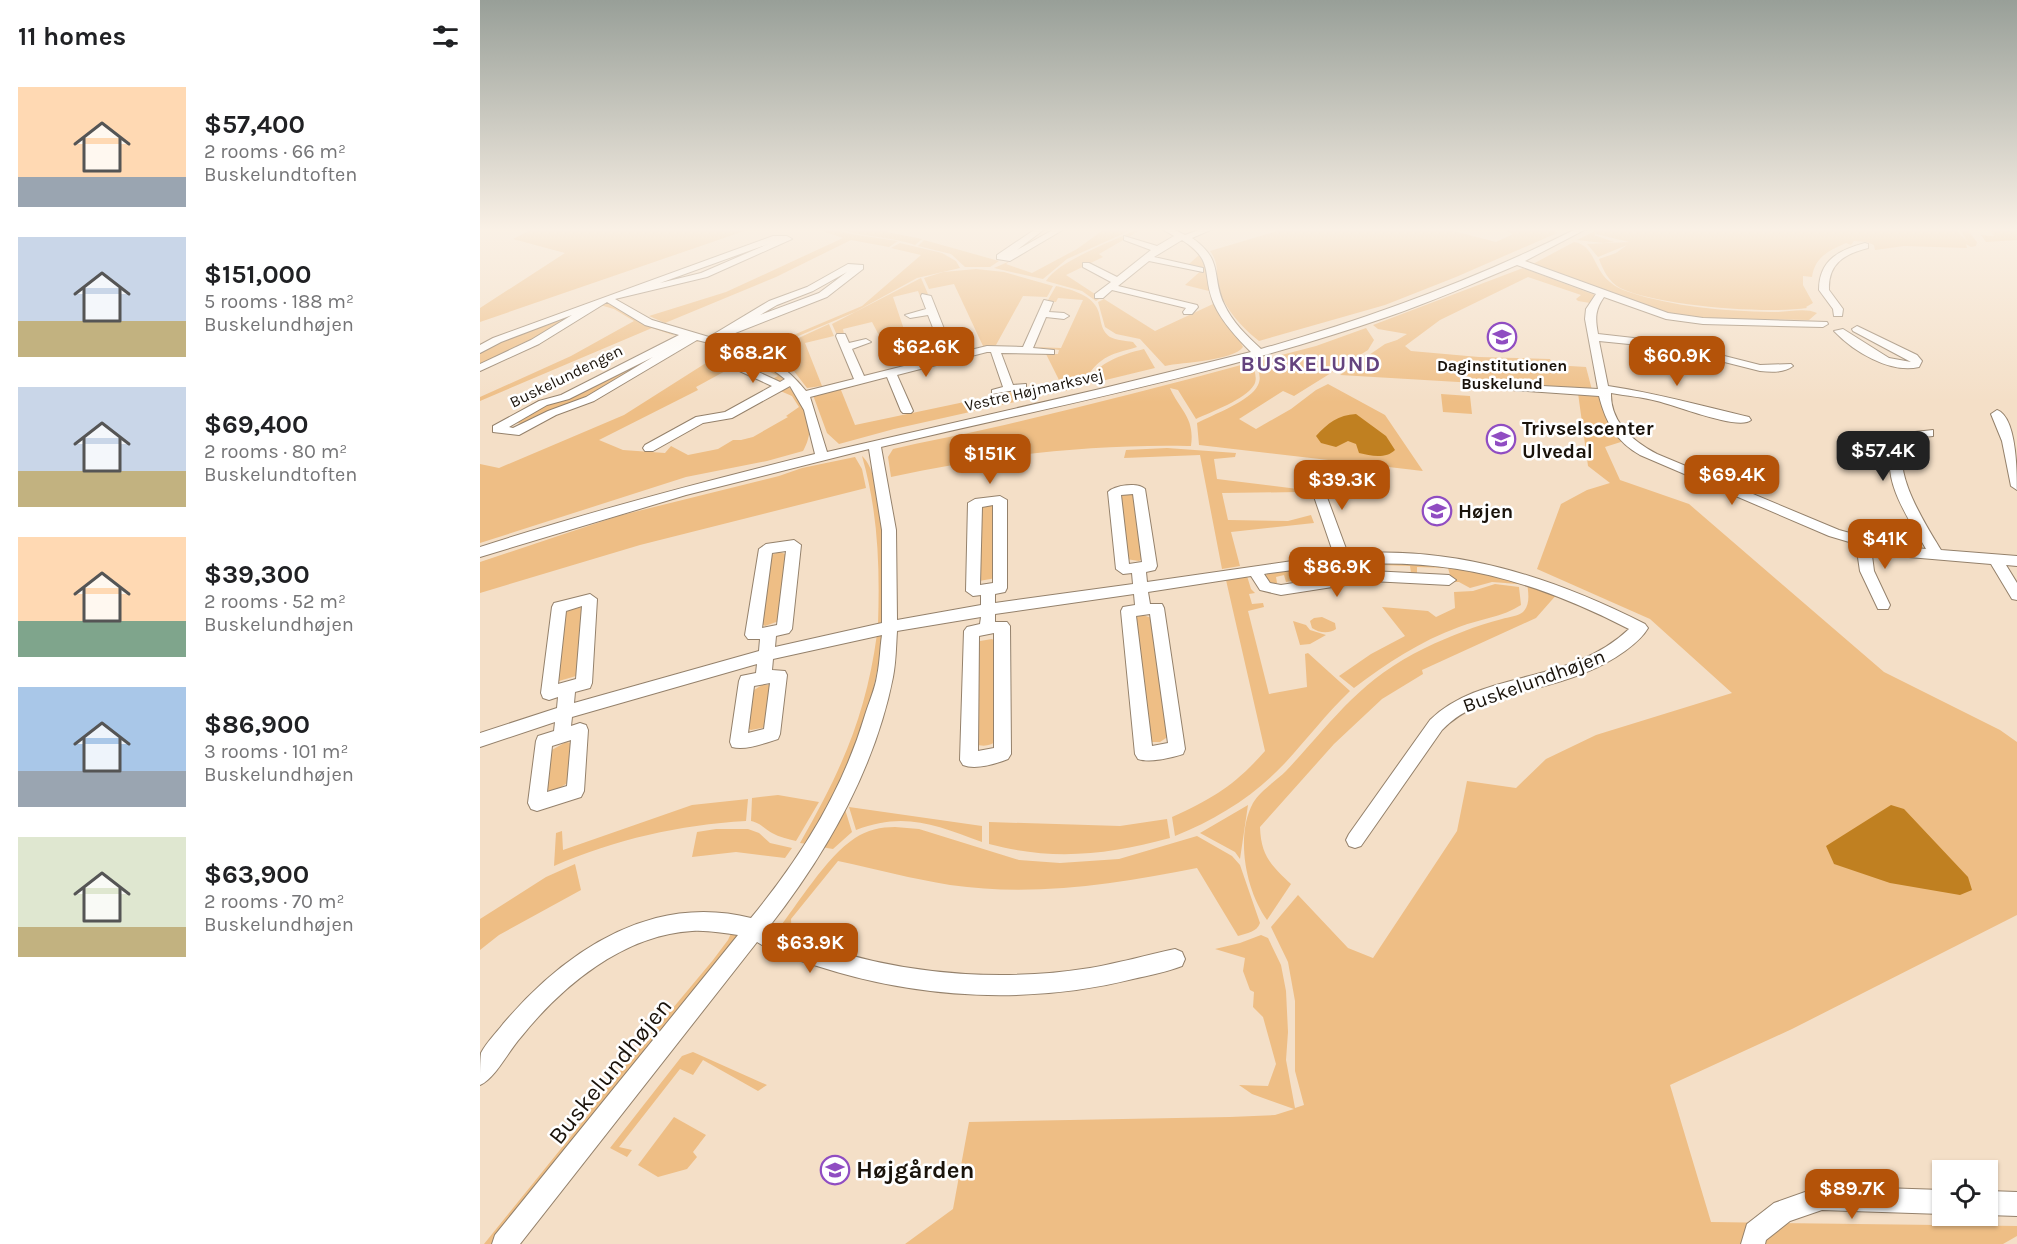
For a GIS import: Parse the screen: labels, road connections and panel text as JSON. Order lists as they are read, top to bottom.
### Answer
{
  "streets": {
    "street": ["Buskelundengen", "Vestre Højmarksvej", "Buskelundhøjen"]
  },
  "crossings": [
    ["Vestre Højmarksvej", "Buskelundhøjen"]
  ],
  "districts": ["BUSKELUND"],
  "places": {
    "school or university": [
      "Daginstitutionen Buskelund",
      "Trivselscenter Ulvedal",
      "Højen",
      "Højgården"
    ]
  },
  "page": {
    "heading": "11 homes",
    "list": [
      {
        "name": "$57,400",
        "note": "2 rooms · 66 m² · Buskelundtoften"
      },
      {
        "name": "$151,000",
        "note": "5 rooms · 188 m² · Buskelundhøjen"
      },
      {
        "name": "$69,400",
        "note": "2 rooms · 80 m² · Buskelundtoften"
      },
      {
        "name": "$39,300",
        "note": "2 rooms · 52 m² · Buskelundhøjen"
      },
      {
        "name": "$86,900",
        "note": "3 rooms · 101 m² · Buskelundhøjen"
      },
      {
        "name": "$63,900",
        "note": "2 rooms · 70 m² · Buskelundhøjen"
      }
    ],
    "price": [
      "$62.6K",
      "$68.2K",
      "$60.9K",
      "$57.4K",
      "$151K",
      "$69.4K",
      "$39.3K",
      "$41K",
      "$86.9K",
      "$63.9K",
      "$89.7K"
    ]
  }
}
